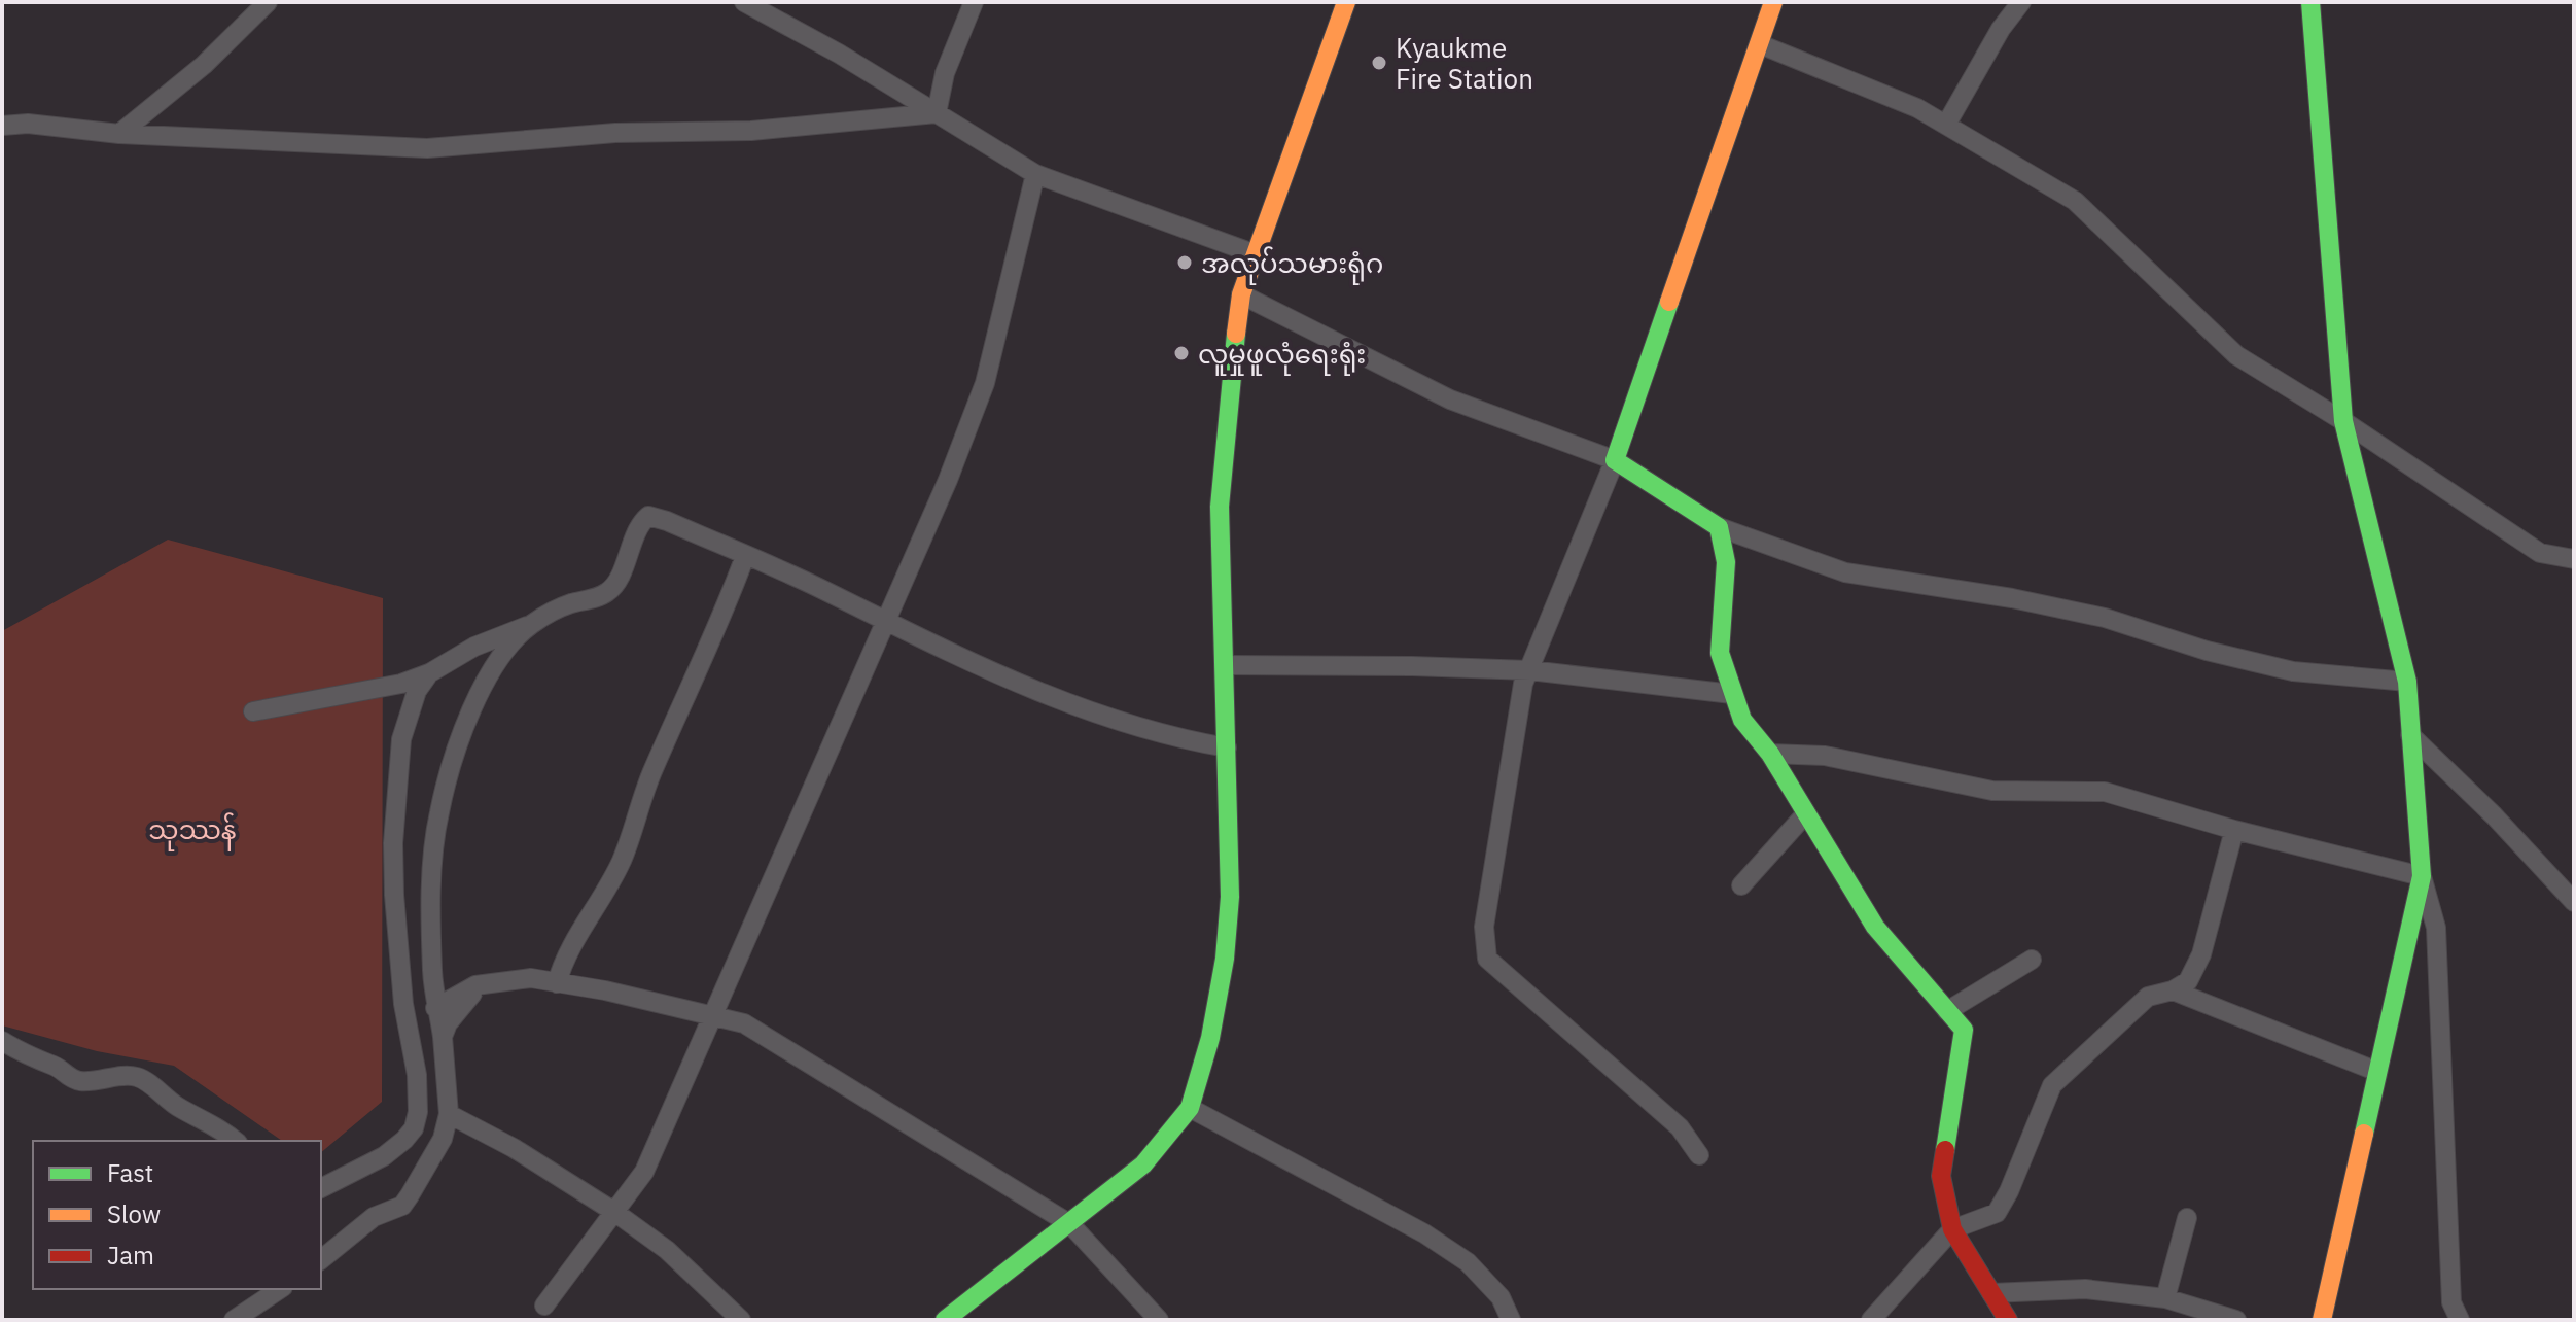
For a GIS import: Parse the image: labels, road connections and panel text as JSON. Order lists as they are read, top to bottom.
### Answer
{
  "parks": ["သုဿန်"],
  "places": ["Kyaukme Fire Station", "အလုပ်သမားရုံဂ", "လူမှုဖူလုံရေးရုံး"],
  "legend": ["Fast", "Slow", "Jam"]
}
